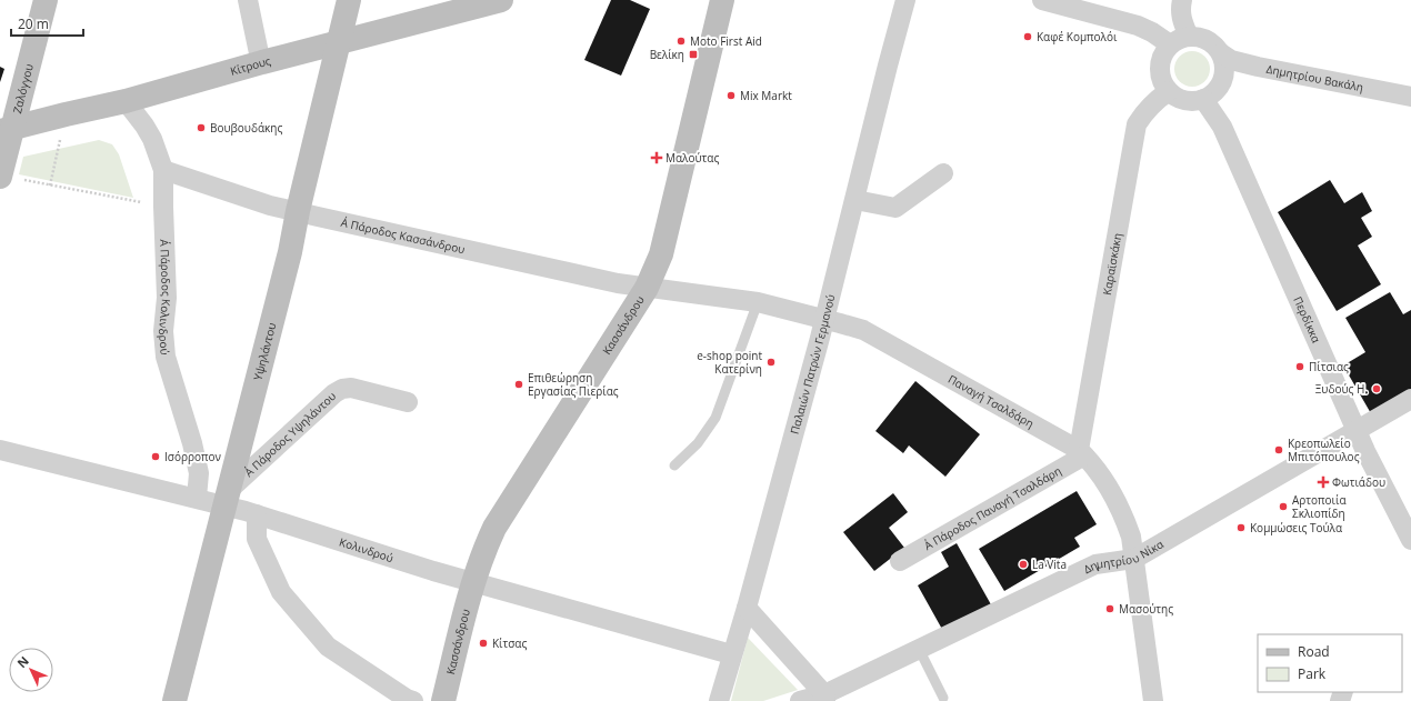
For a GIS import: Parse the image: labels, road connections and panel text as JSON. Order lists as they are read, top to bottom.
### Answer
{
  "streets": {
    "main road": [
      "Κίτρους",
      "Ζαλόγγου",
      "Κασσάνδρου",
      "Υψηλάντου"
    ],
    "street": [
      "Δημητρίου Βακάλη",
      "Α΄ Πάροδος Κασσάνδρου",
      "Καραϊσκάκη",
      "Α΄ Πάροδος Κολινδρού",
      "Περδίκκα",
      "Παλαιών Πατρών Γερμανού",
      "Παναγή Τσαλδάρη",
      "Α΄ Πάροδος Υψηλάντου",
      "Α΄ Πάροδος Παναγή Τσαλδάρη",
      "Κολινδρού",
      "Δημητρίου Νίκα"
    ]
  },
  "crossings": [
    ["Κίτρους", "Ζαλόγγου"],
    ["Κίτρους", "Α΄ Πάροδος Κολινδρού"],
    ["Κίτρους", "Υψηλάντου"],
    ["Δημητρίου Βακάλη", "Καραϊσκάκη"],
    ["Δημητρίου Βακάλη", "Περδίκκα"],
    ["Α΄ Πάροδος Κασσάνδρου", "Α΄ Πάροδος Κολινδρού"],
    ["Α΄ Πάροδος Κασσάνδρου", "Κασσάνδρου"],
    ["Α΄ Πάροδος Κασσάνδρου", "Υψηλάντου"],
    ["Α΄ Πάροδος Κασσάνδρου", "Παναγή Τσαλδάρη"],
    ["Καραϊσκάκη", "Περδίκκα"],
    ["Καραϊσκάκη", "Παναγή Τσαλδάρη"],
    ["Καραϊσκάκη", "Α΄ Πάροδος Παναγή Τσαλδάρη"],
    ["Α΄ Πάροδος Κολινδρού", "Κολινδρού"],
    ["Περδίκκα", "Δημητρίου Νίκα"],
    ["Κασσάνδρου", "Παναγή Τσαλδάρη"],
    ["Κασσάνδρου", "Κολινδρού"],
    ["Υψηλάντου", "Α΄ Πάροδος Υψηλάντου"],
    ["Υψηλάντου", "Κολινδρού"],
    ["Παλαιών Πατρών Γερμανού", "Παναγή Τσαλδάρη"],
    ["Παλαιών Πατρών Γερμανού", "Κολινδρού"],
    ["Παναγή Τσαλδάρη", "Α΄ Πάροδος Παναγή Τσαλδάρη"],
    ["Παναγή Τσαλδάρη", "Δημητρίου Νίκα"],
    ["Α΄ Πάροδος Υψηλάντου", "Κολινδρού"]
  ],
  "places": {
    "other": [
      "Καφέ Κομπολόι",
      "Moto First Aid",
      "Mix Markt",
      "Βουβουδάκης",
      "e-shop point Κατερίνη",
      "Πίτσιας",
      "Επιθεώρηση Εργασίας Πιερίας",
      "Ξυδούς Η.",
      "Κρεοπωλείο Μπιτόπουλος",
      "Ισόρροπον",
      "Αρτοποιία Σκλιοπίδη",
      "Κομμώσεις Τούλα",
      "La Vita",
      "Μασούτης",
      "Κίτσας"
    ],
    "transit": ["Βελίκη"],
    "health": ["Μαλούτας", "Φωτιάδου"]
  },
  "legend": ["Road", "Park"],
  "scale_bar": "20 m",
  "north": "top left"
}
